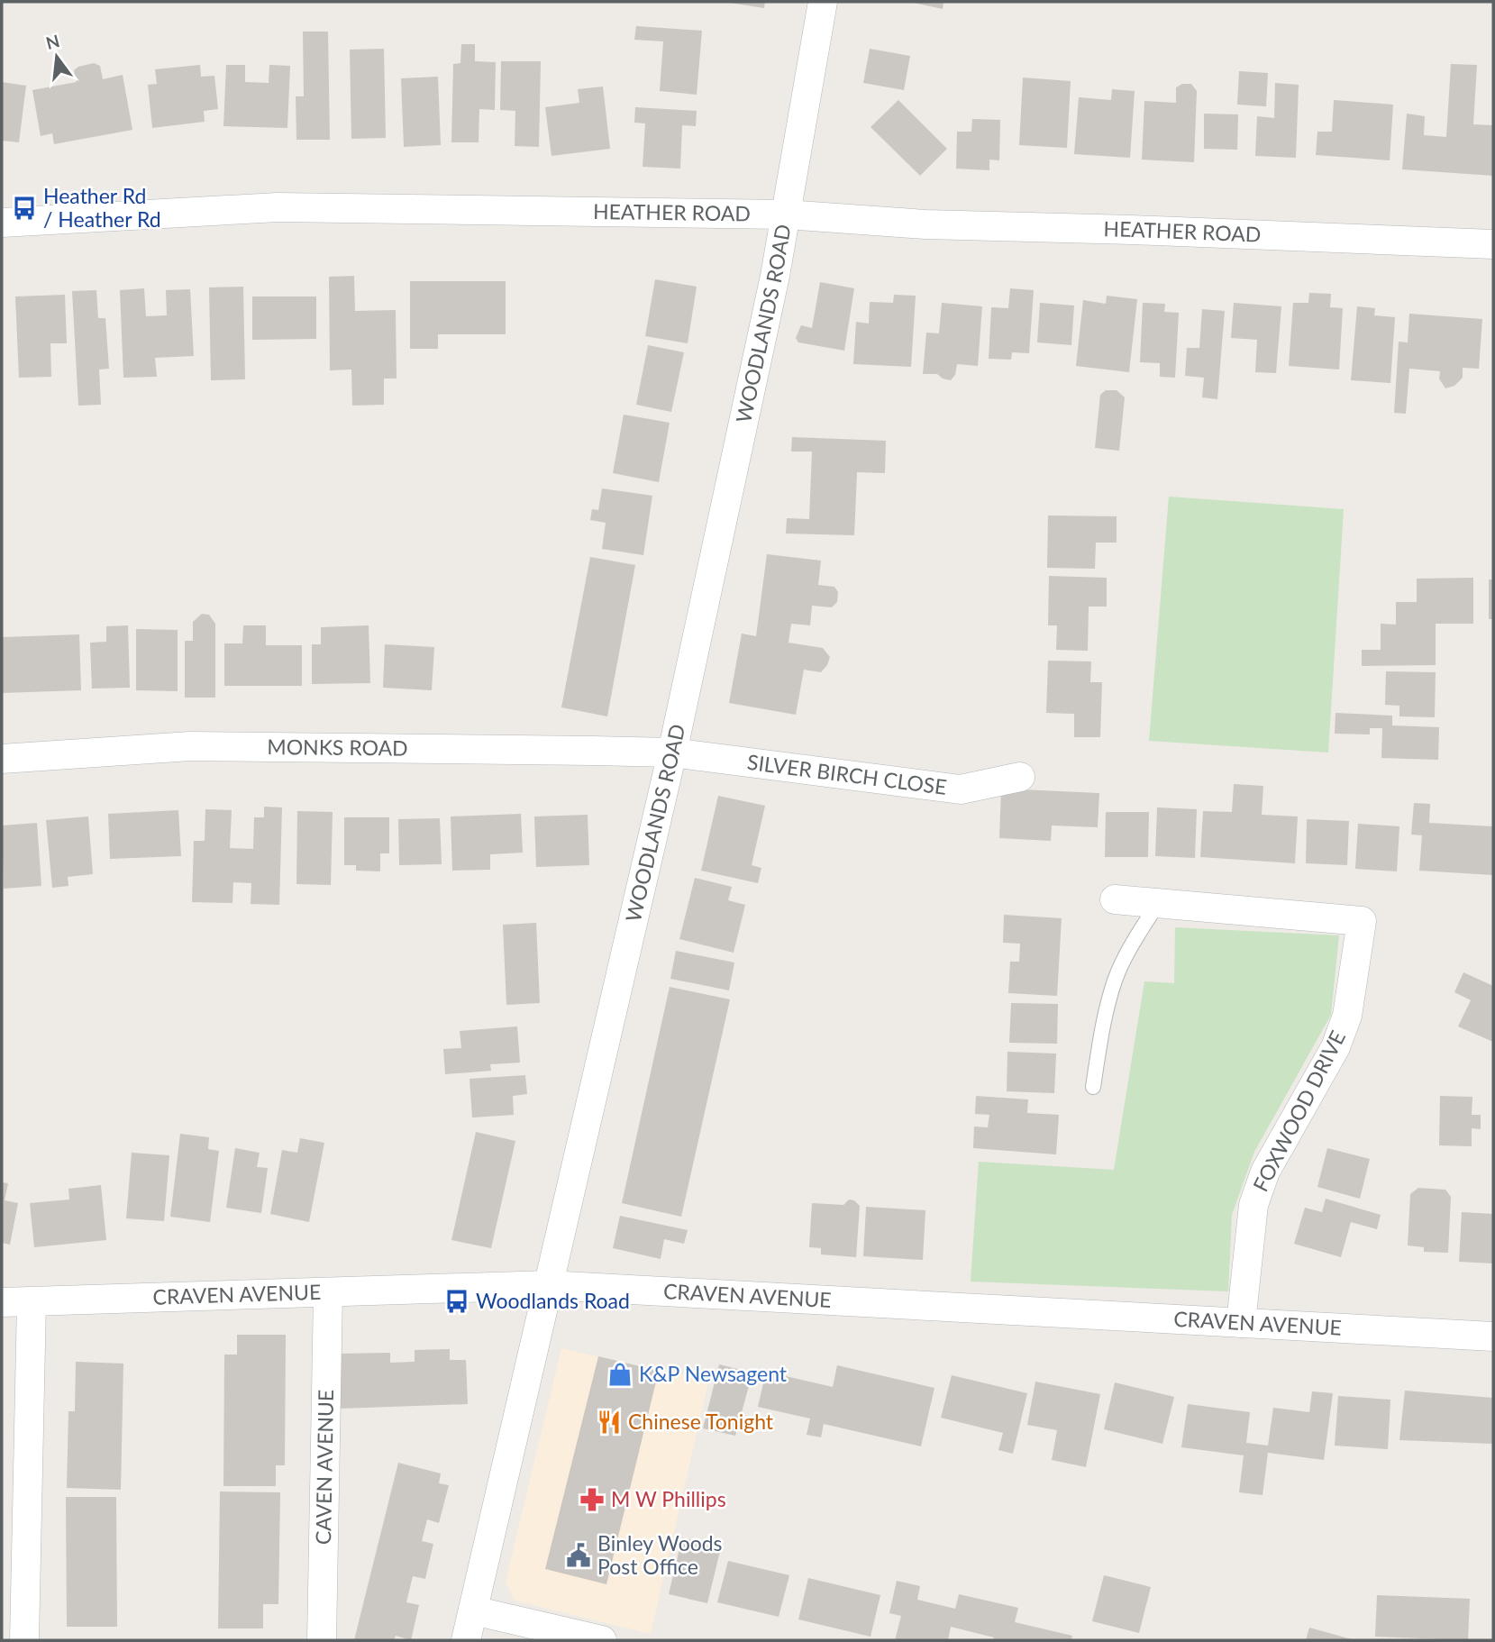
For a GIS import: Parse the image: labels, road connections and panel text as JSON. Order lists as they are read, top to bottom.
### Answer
{
  "streets": {
    "street": [
      "HEATHER ROAD",
      "WOODLANDS ROAD",
      "MONKS ROAD",
      "SILVER BIRCH CLOSE",
      "FOXWOOD DRIVE",
      "CRAVEN AVENUE",
      "CAVEN AVENUE"
    ]
  },
  "crossings": [
    ["HEATHER ROAD", "WOODLANDS ROAD"],
    ["WOODLANDS ROAD", "MONKS ROAD"],
    ["WOODLANDS ROAD", "SILVER BIRCH CLOSE"],
    ["WOODLANDS ROAD", "CRAVEN AVENUE"],
    ["MONKS ROAD", "SILVER BIRCH CLOSE"],
    ["FOXWOOD DRIVE", "CRAVEN AVENUE"],
    ["CRAVEN AVENUE", "CAVEN AVENUE"]
  ],
  "places": {
    "bus stop": ["Heather Rd / Heather Rd", "Woodlands Road"],
    "shop": ["K&P Newsagent"],
    "restaurant": ["Chinese Tonight"],
    "pharmacy": ["M W Phillips"],
    "public building": ["Binley Woods Post Office"]
  },
  "north": "top"
}
